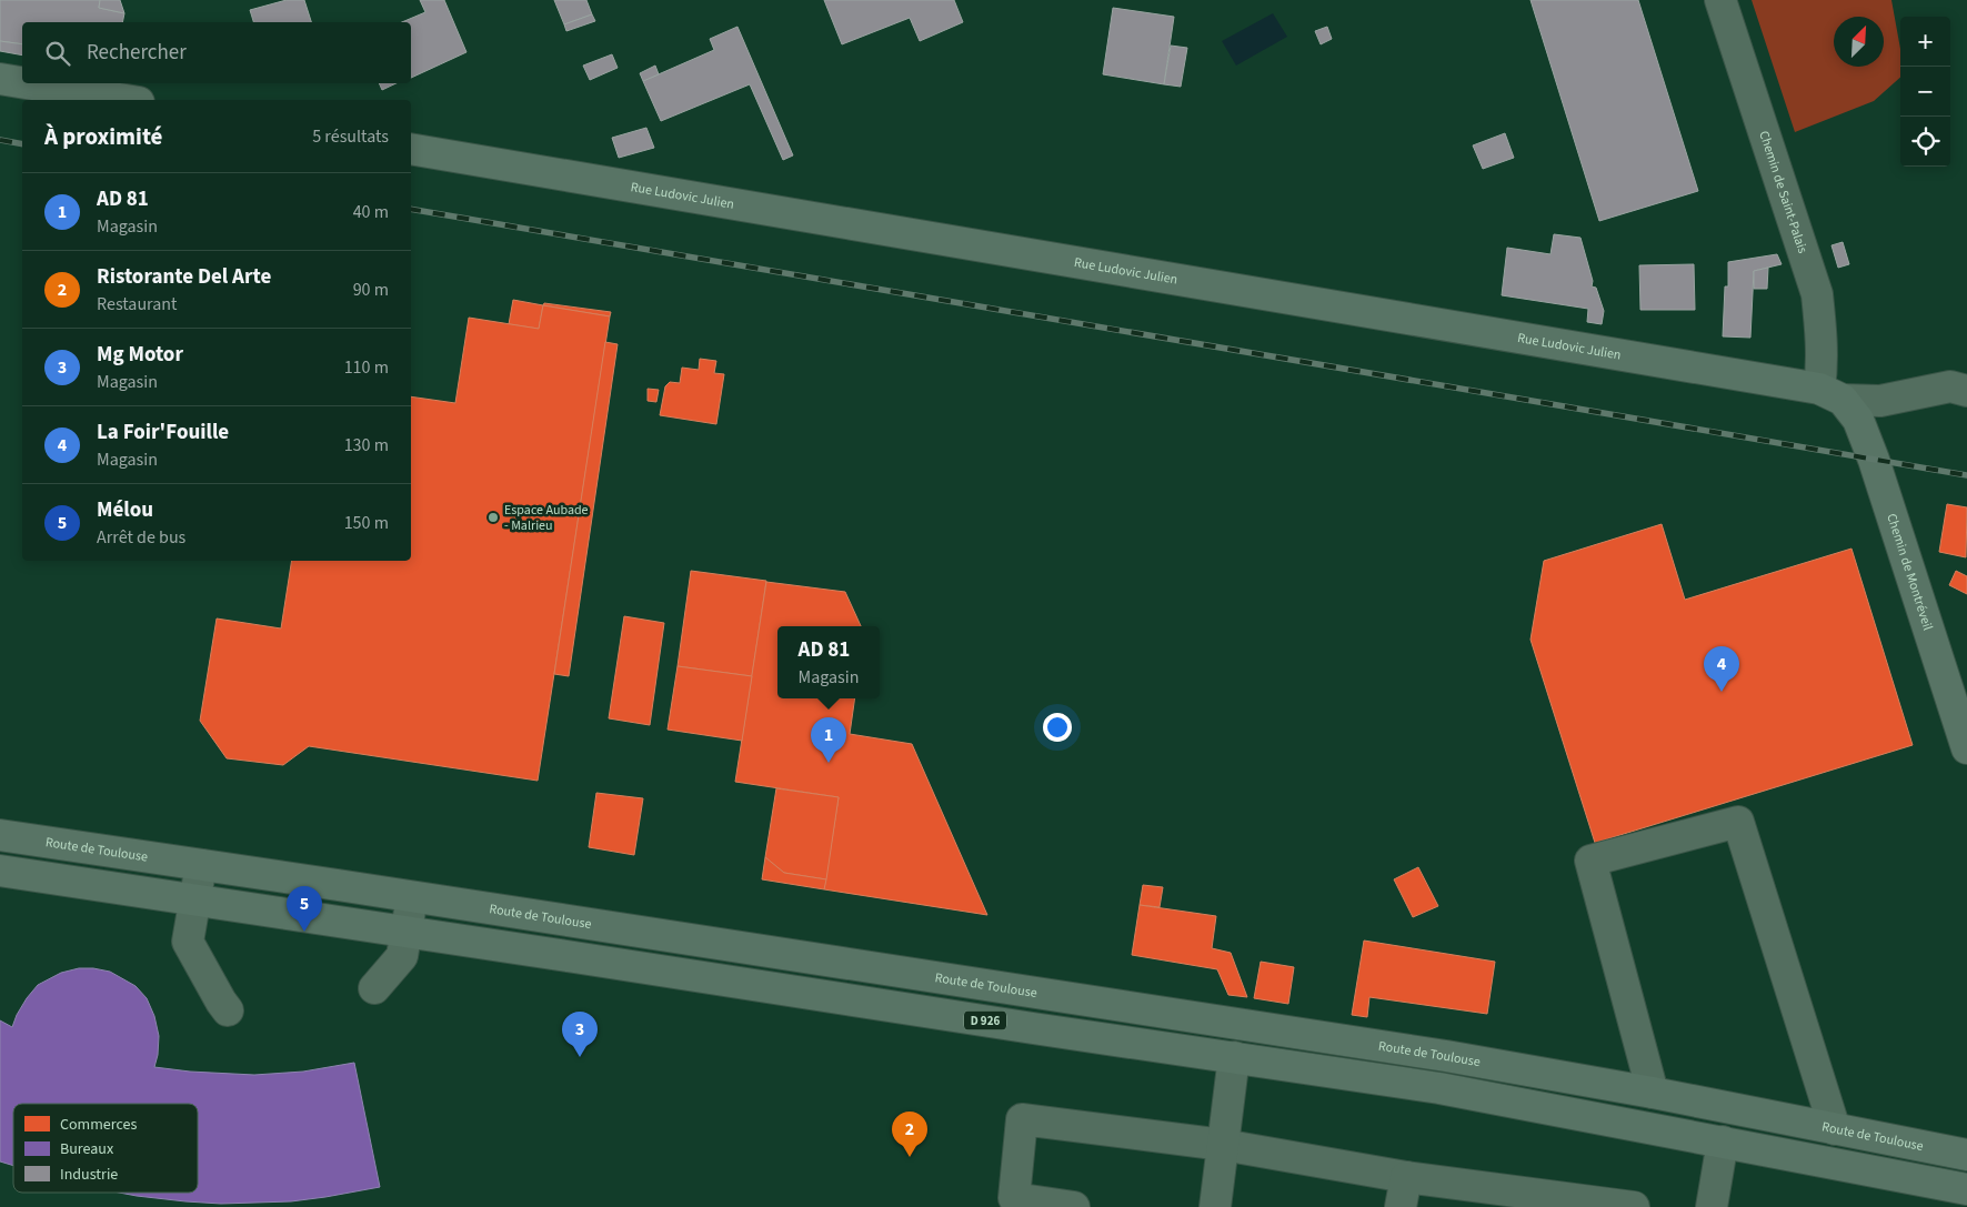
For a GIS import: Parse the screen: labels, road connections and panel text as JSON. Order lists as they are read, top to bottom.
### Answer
{
  "streets": {
    "main road": [
      "Rue Ludovic Julien",
      "Chemin de Montréveil",
      "Route de Toulouse",
      "D 926"
    ],
    "street": ["Chemin de Saint-Palais"]
  },
  "crossings": [
    ["Chemin de Saint-Palais", "Rue Ludovic Julien"],
    ["Chemin de Saint-Palais", "Chemin de Montréveil"],
    ["Rue Ludovic Julien", "Chemin de Montréveil"]
  ],
  "places": ["Espace Aubade - Malrieu"],
  "legend": ["Commerces", "Bureaux", "Industrie"],
  "north": "top right",
  "page": {
    "map_buttons": ["+", "−"],
    "search": "Rechercher",
    "heading": ["À proximité", "5 résultats"],
    "list": [
      {
        "mark": "1",
        "name": "AD 81",
        "note": "Magasin",
        "value": "40 m"
      },
      {
        "mark": "2",
        "name": "Ristorante Del Arte",
        "note": "Restaurant",
        "value": "90 m"
      },
      {
        "mark": "3",
        "name": "Mg Motor",
        "note": "Magasin",
        "value": "110 m"
      },
      {
        "mark": "4",
        "name": "La Foir'Fouille",
        "note": "Magasin",
        "value": "130 m"
      },
      {
        "mark": "5",
        "name": "Mélou",
        "note": "Arrêt de bus",
        "value": "150 m"
      }
    ],
    "popup": ["AD 81", "Magasin"],
    "pins": [
      "4",
      "1",
      "5",
      "3",
      "2"
    ]
  }
}
